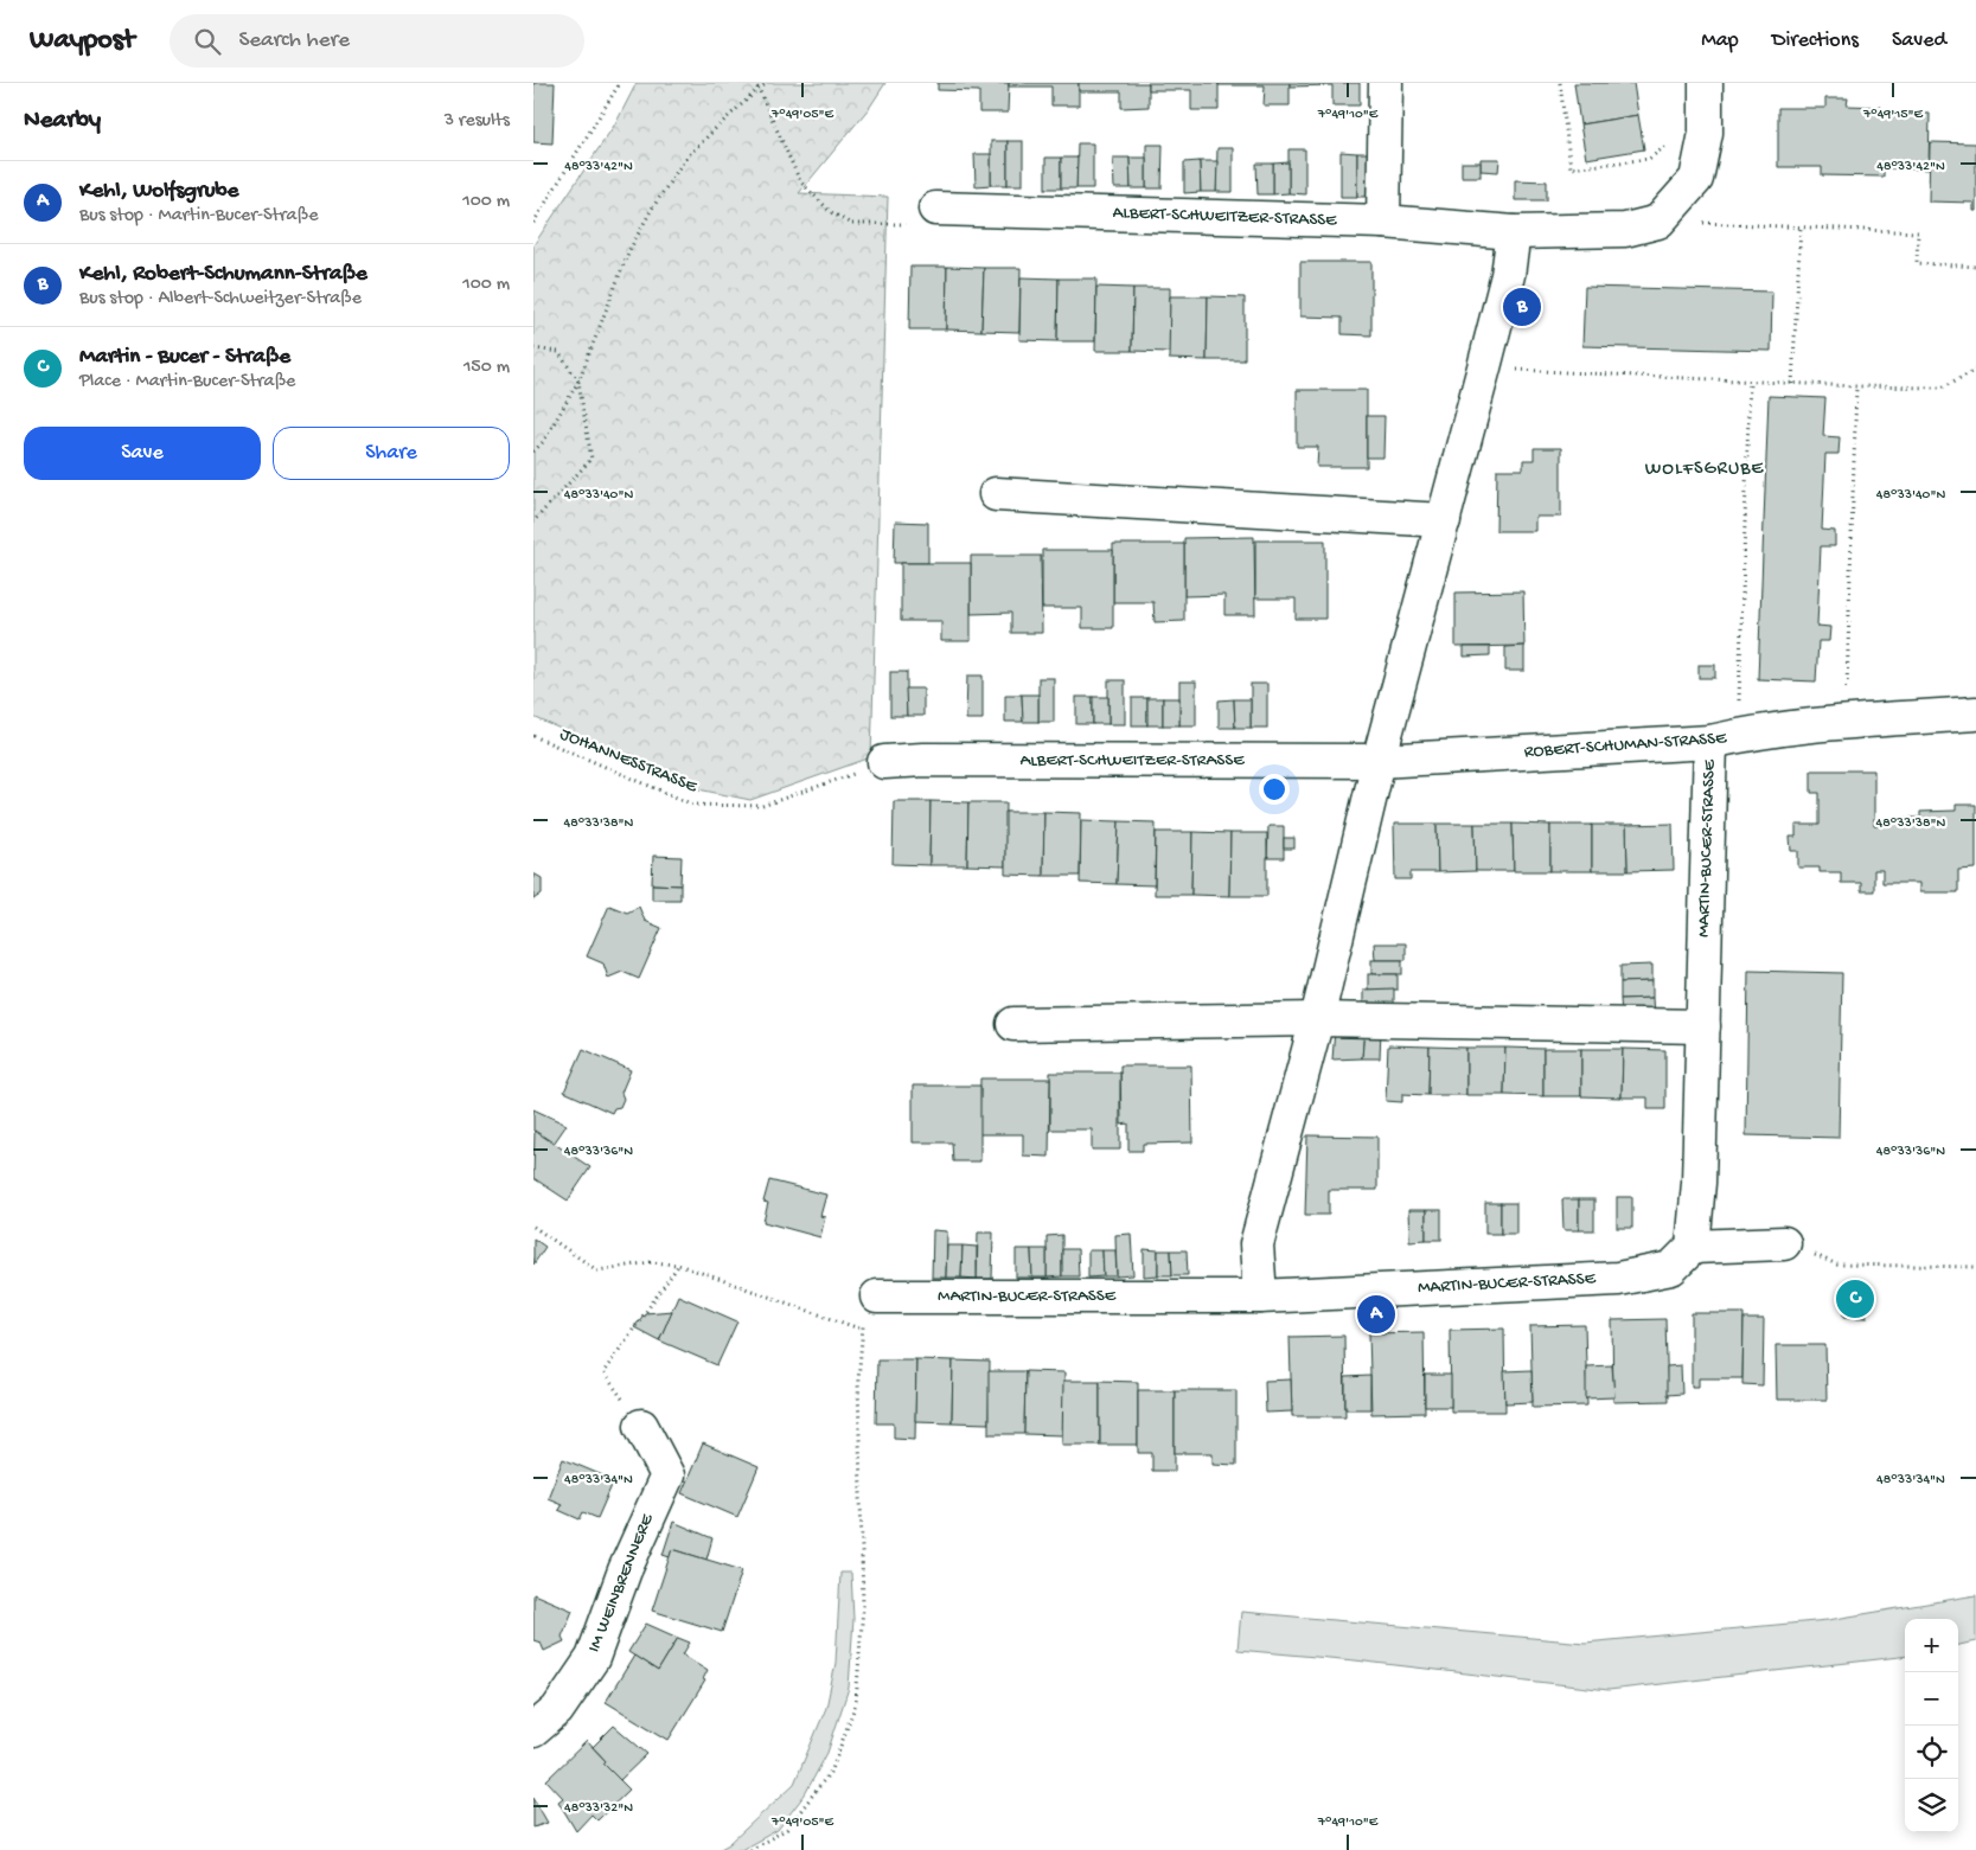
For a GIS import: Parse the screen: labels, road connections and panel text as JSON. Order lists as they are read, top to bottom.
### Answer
{
  "streets": {
    "street": [
      "ALBERT-SCHWEITZER-STRASSE",
      "ROBERT-SCHUMAN-STRASSE",
      "MARTIN-BUCER-STRASSE",
      "IM WEINBRENNERE"
    ],
    "path": ["JOHANNESSTRASSE"]
  },
  "crossings": [
    ["ALBERT-SCHWEITZER-STRASSE", "ROBERT-SCHUMAN-STRASSE"],
    ["ALBERT-SCHWEITZER-STRASSE", "JOHANNESSTRASSE"],
    ["ROBERT-SCHUMAN-STRASSE", "MARTIN-BUCER-STRASSE"]
  ],
  "districts": ["WOLFSGRUBE"],
  "page": {
    "header": "Waypost",
    "search": "Search here",
    "nav": ["Map", "Directions", "Saved"],
    "heading": ["Nearby", "3 results"],
    "list": [
      {
        "mark": "A",
        "name": "Kehl, Wolfsgrube",
        "note": "Bus stop · Martin-Bucer-Straße",
        "value": "100 m"
      },
      {
        "mark": "B",
        "name": "Kehl, Robert-Schumann-Straße",
        "note": "Bus stop · Albert-Schweitzer-Straße",
        "value": "100 m"
      },
      {
        "mark": "C",
        "name": "Martin - Bucer - Straße",
        "note": "Place · Martin-Bucer-Straße",
        "value": "150 m"
      }
    ],
    "pins": ["B", "C", "A"],
    "buttons": ["Save", "Share"],
    "map_buttons": ["+", "−"]
  },
  "coordinates": [
    "7°49'05\"E",
    "7°49'10\"E",
    "7°49'15\"E",
    "48°33'42\"N",
    "48°33'40\"N",
    "48°33'38\"N",
    "48°33'36\"N",
    "48°33'34\"N",
    "48°33'32\"N"
  ]
}
